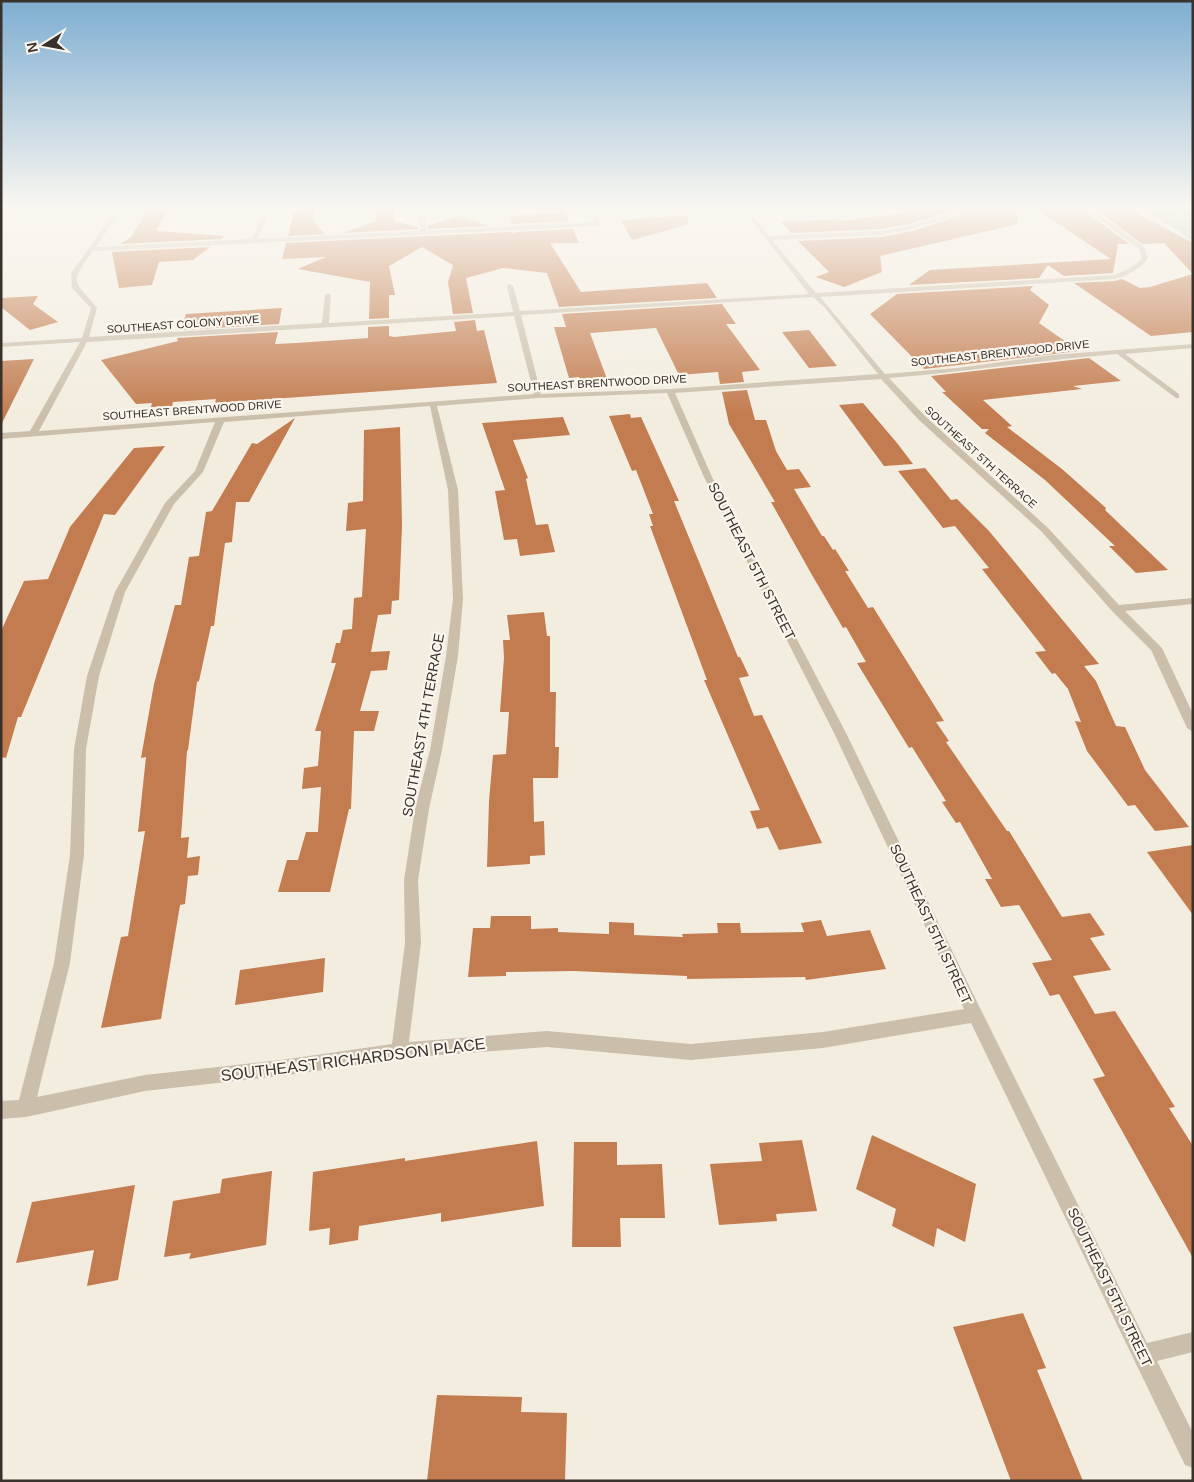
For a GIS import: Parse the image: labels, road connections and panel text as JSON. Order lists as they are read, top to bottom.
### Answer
{
  "streets": {
    "street": [
      "SOUTHEAST COLONY DRIVE",
      "SOUTHEAST BRENTWOOD DRIVE",
      "SOUTHEAST 5TH TERRACE",
      "SOUTHEAST 5TH STREET",
      "SOUTHEAST 4TH TERRACE",
      "SOUTHEAST RICHARDSON PLACE"
    ]
  },
  "crossings": [
    ["SOUTHEAST COLONY DRIVE", "SOUTHEAST 5TH TERRACE"],
    ["SOUTHEAST BRENTWOOD DRIVE", "SOUTHEAST 5TH TERRACE"],
    ["SOUTHEAST BRENTWOOD DRIVE", "SOUTHEAST 5TH STREET"],
    ["SOUTHEAST BRENTWOOD DRIVE", "SOUTHEAST 4TH TERRACE"],
    ["SOUTHEAST 5TH STREET", "SOUTHEAST RICHARDSON PLACE"],
    ["SOUTHEAST 4TH TERRACE", "SOUTHEAST RICHARDSON PLACE"]
  ],
  "north": "left"
}
